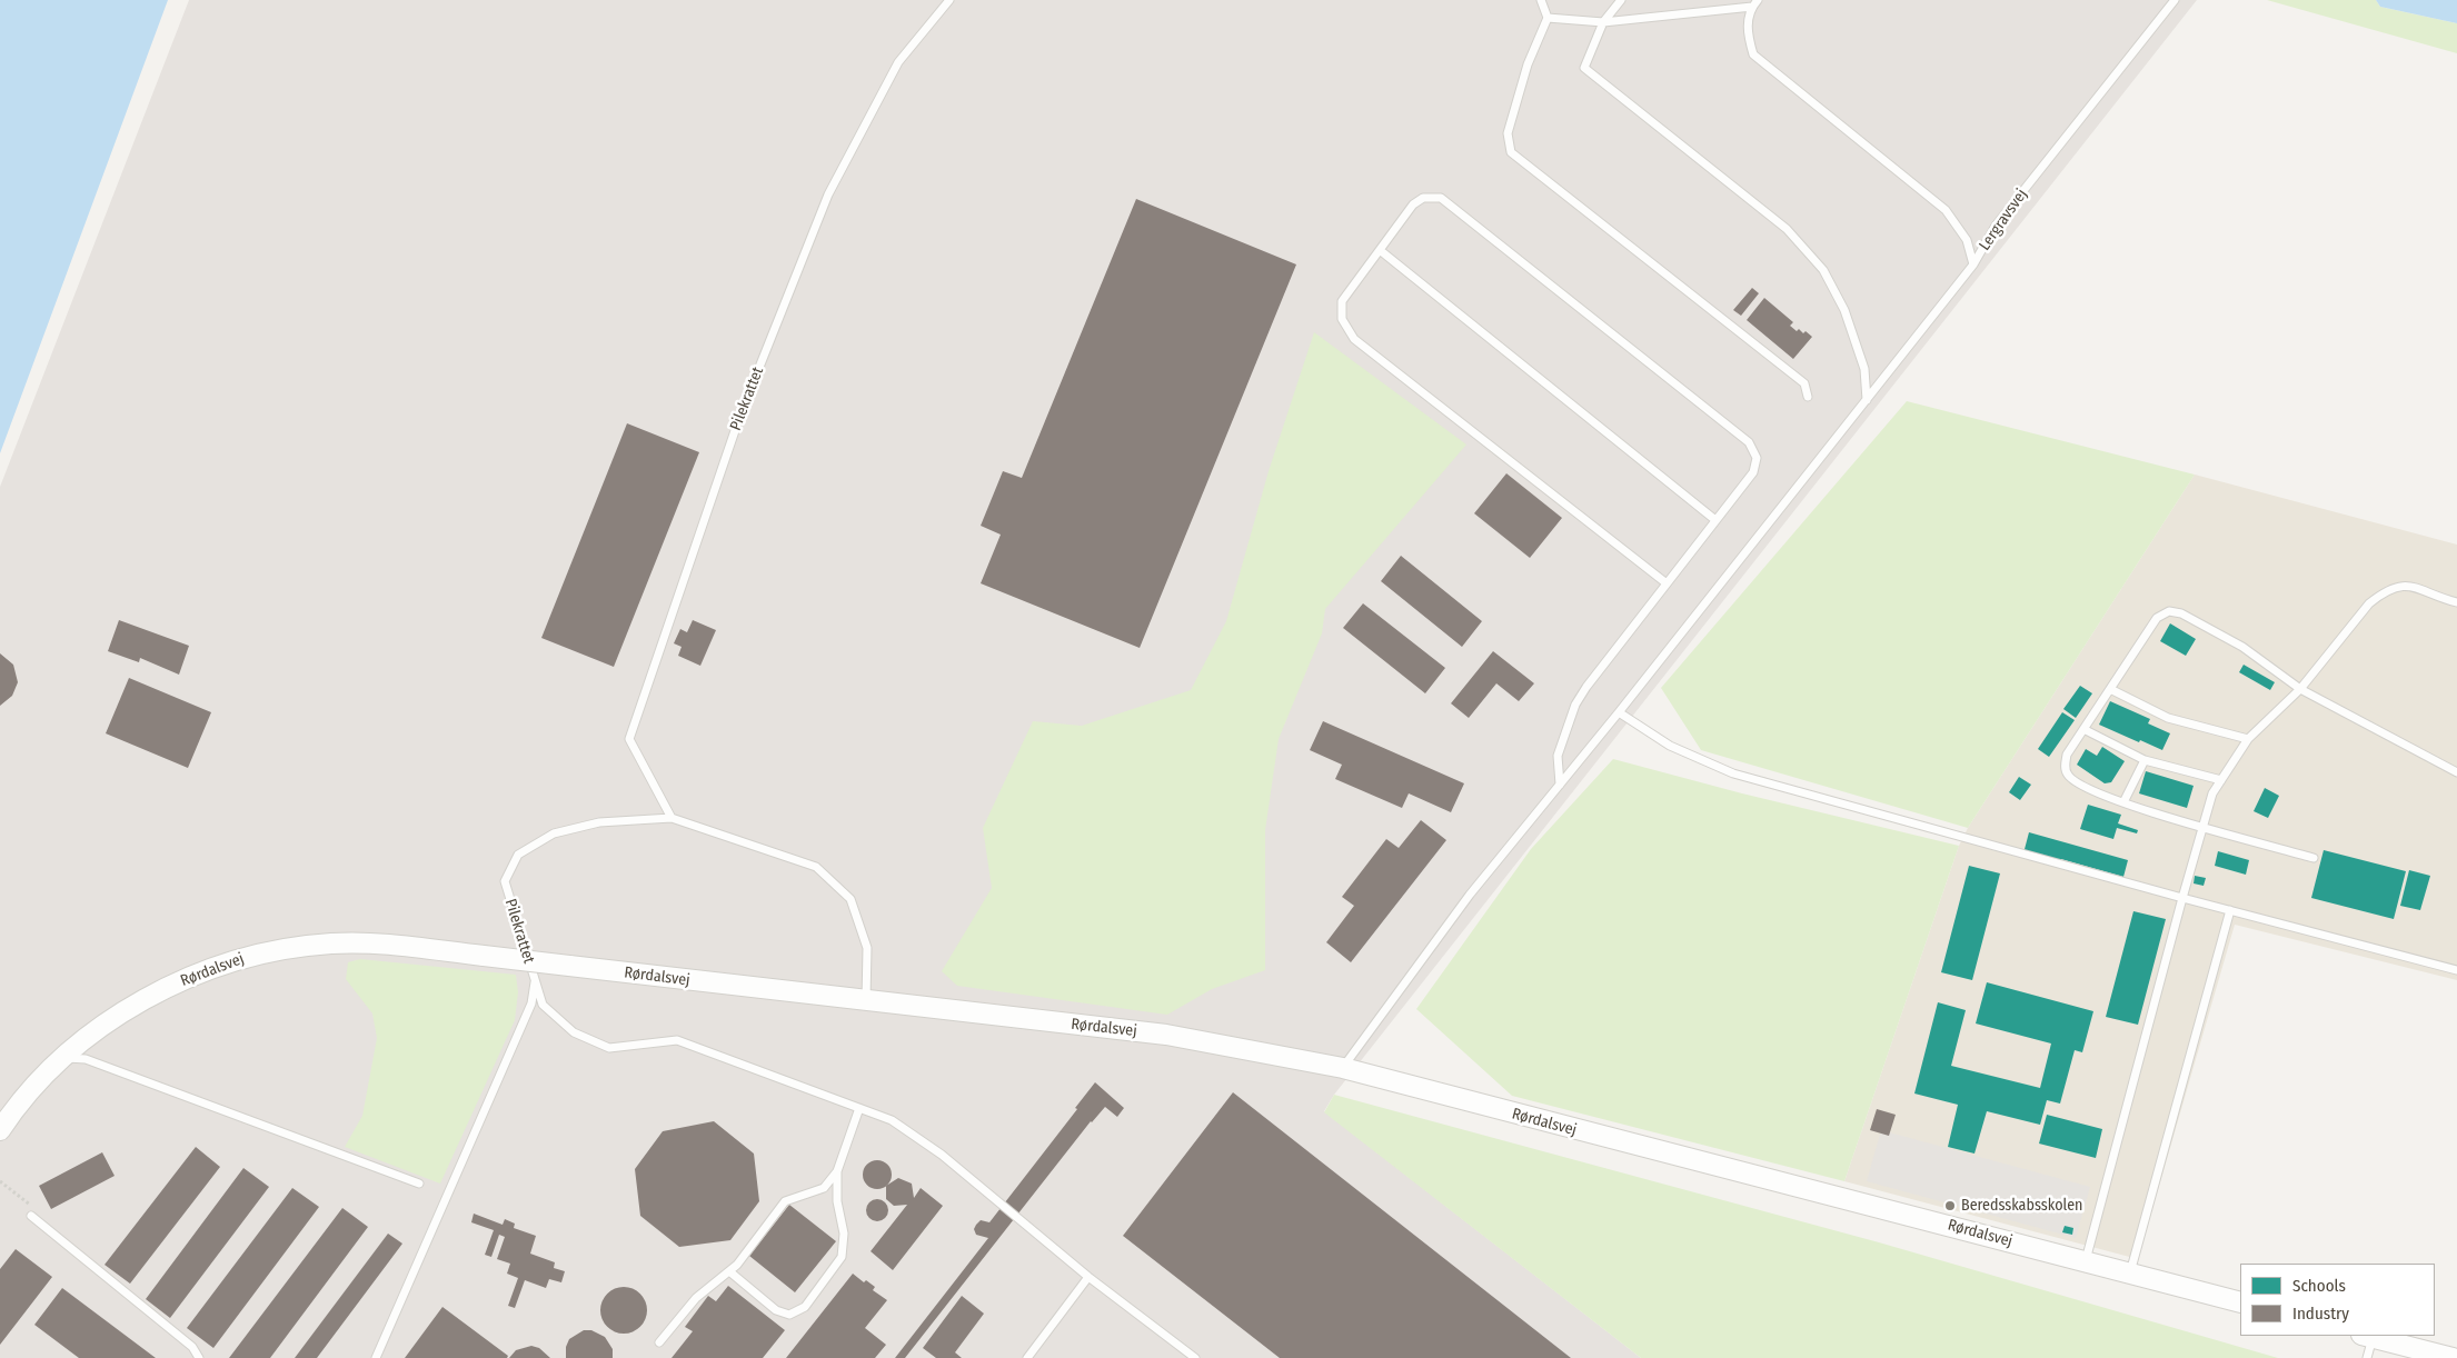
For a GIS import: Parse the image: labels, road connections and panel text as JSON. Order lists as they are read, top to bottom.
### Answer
{
  "streets": {
    "street": ["Rørdalsvej"],
    "lane": ["Lergravsvej", "Pilekrattet"]
  },
  "crossings": [
    ["Pilekrattet", "Rørdalsvej"]
  ],
  "places": ["Beredsskabsskolen"],
  "legend": ["Schools", "Industry"]
}
